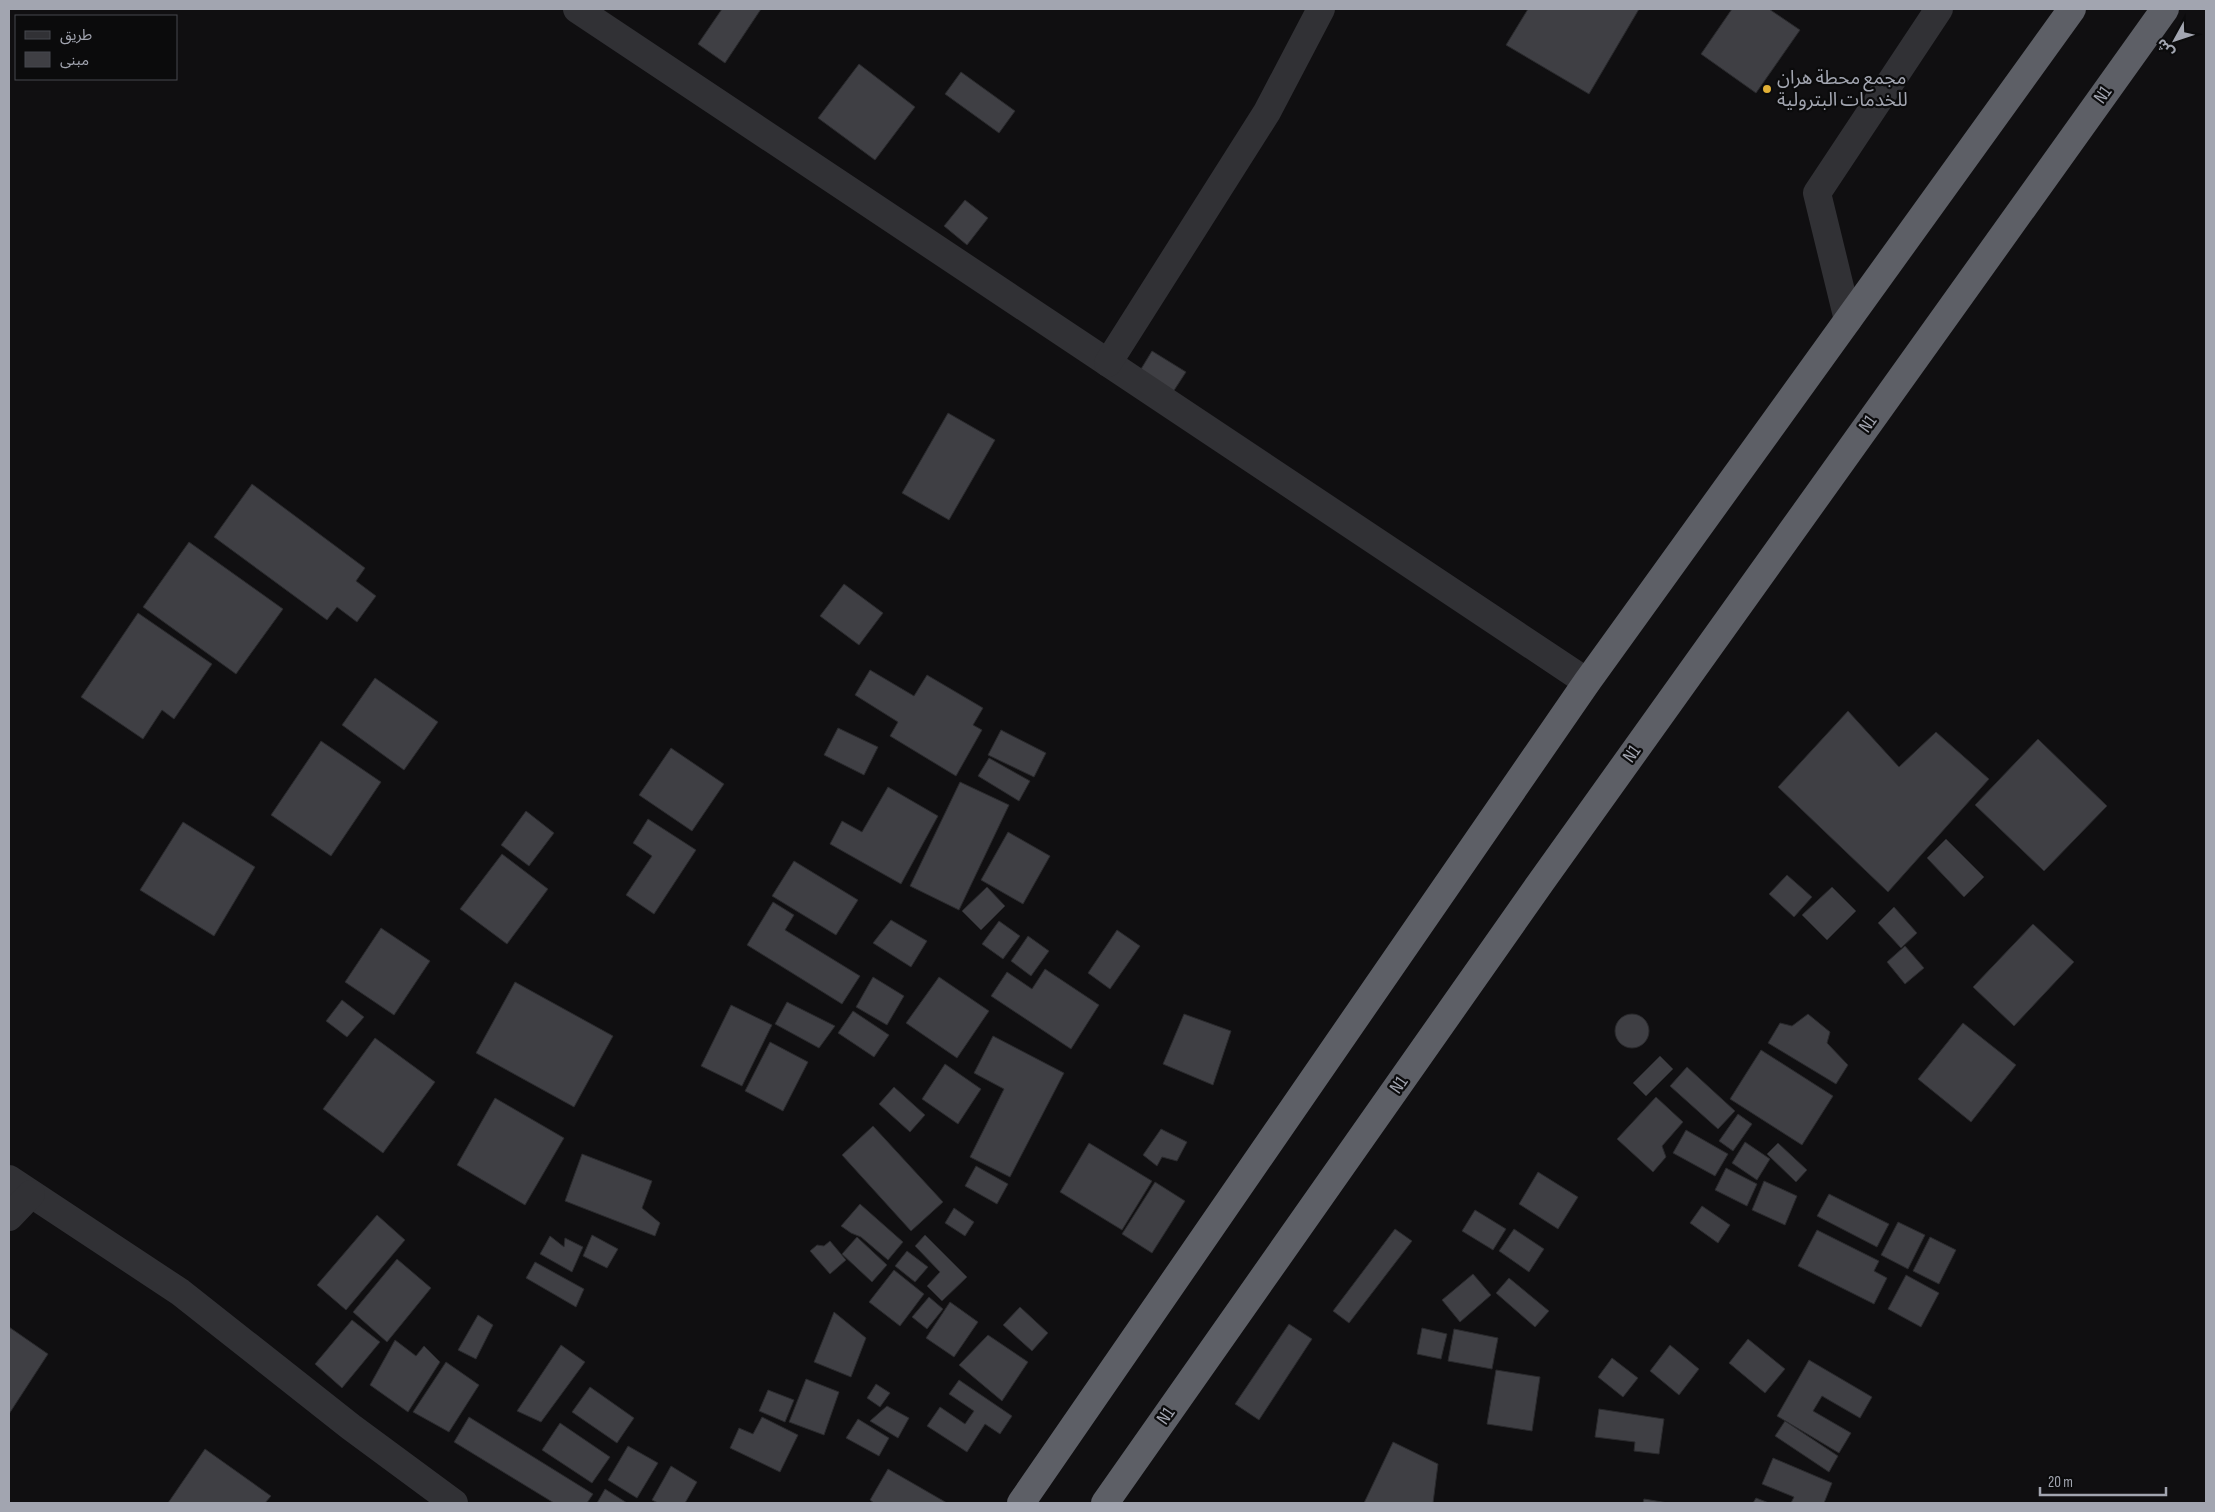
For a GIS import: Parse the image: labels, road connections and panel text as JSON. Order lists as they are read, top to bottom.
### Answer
{
  "streets": {
    "highway": ["N1"]
  },
  "places": ["مجمع محطة هران للخدمات البترولية"],
  "legend": ["طريق", "مبنى"],
  "scale_bar": "20 m",
  "north": "bottom left"
}
